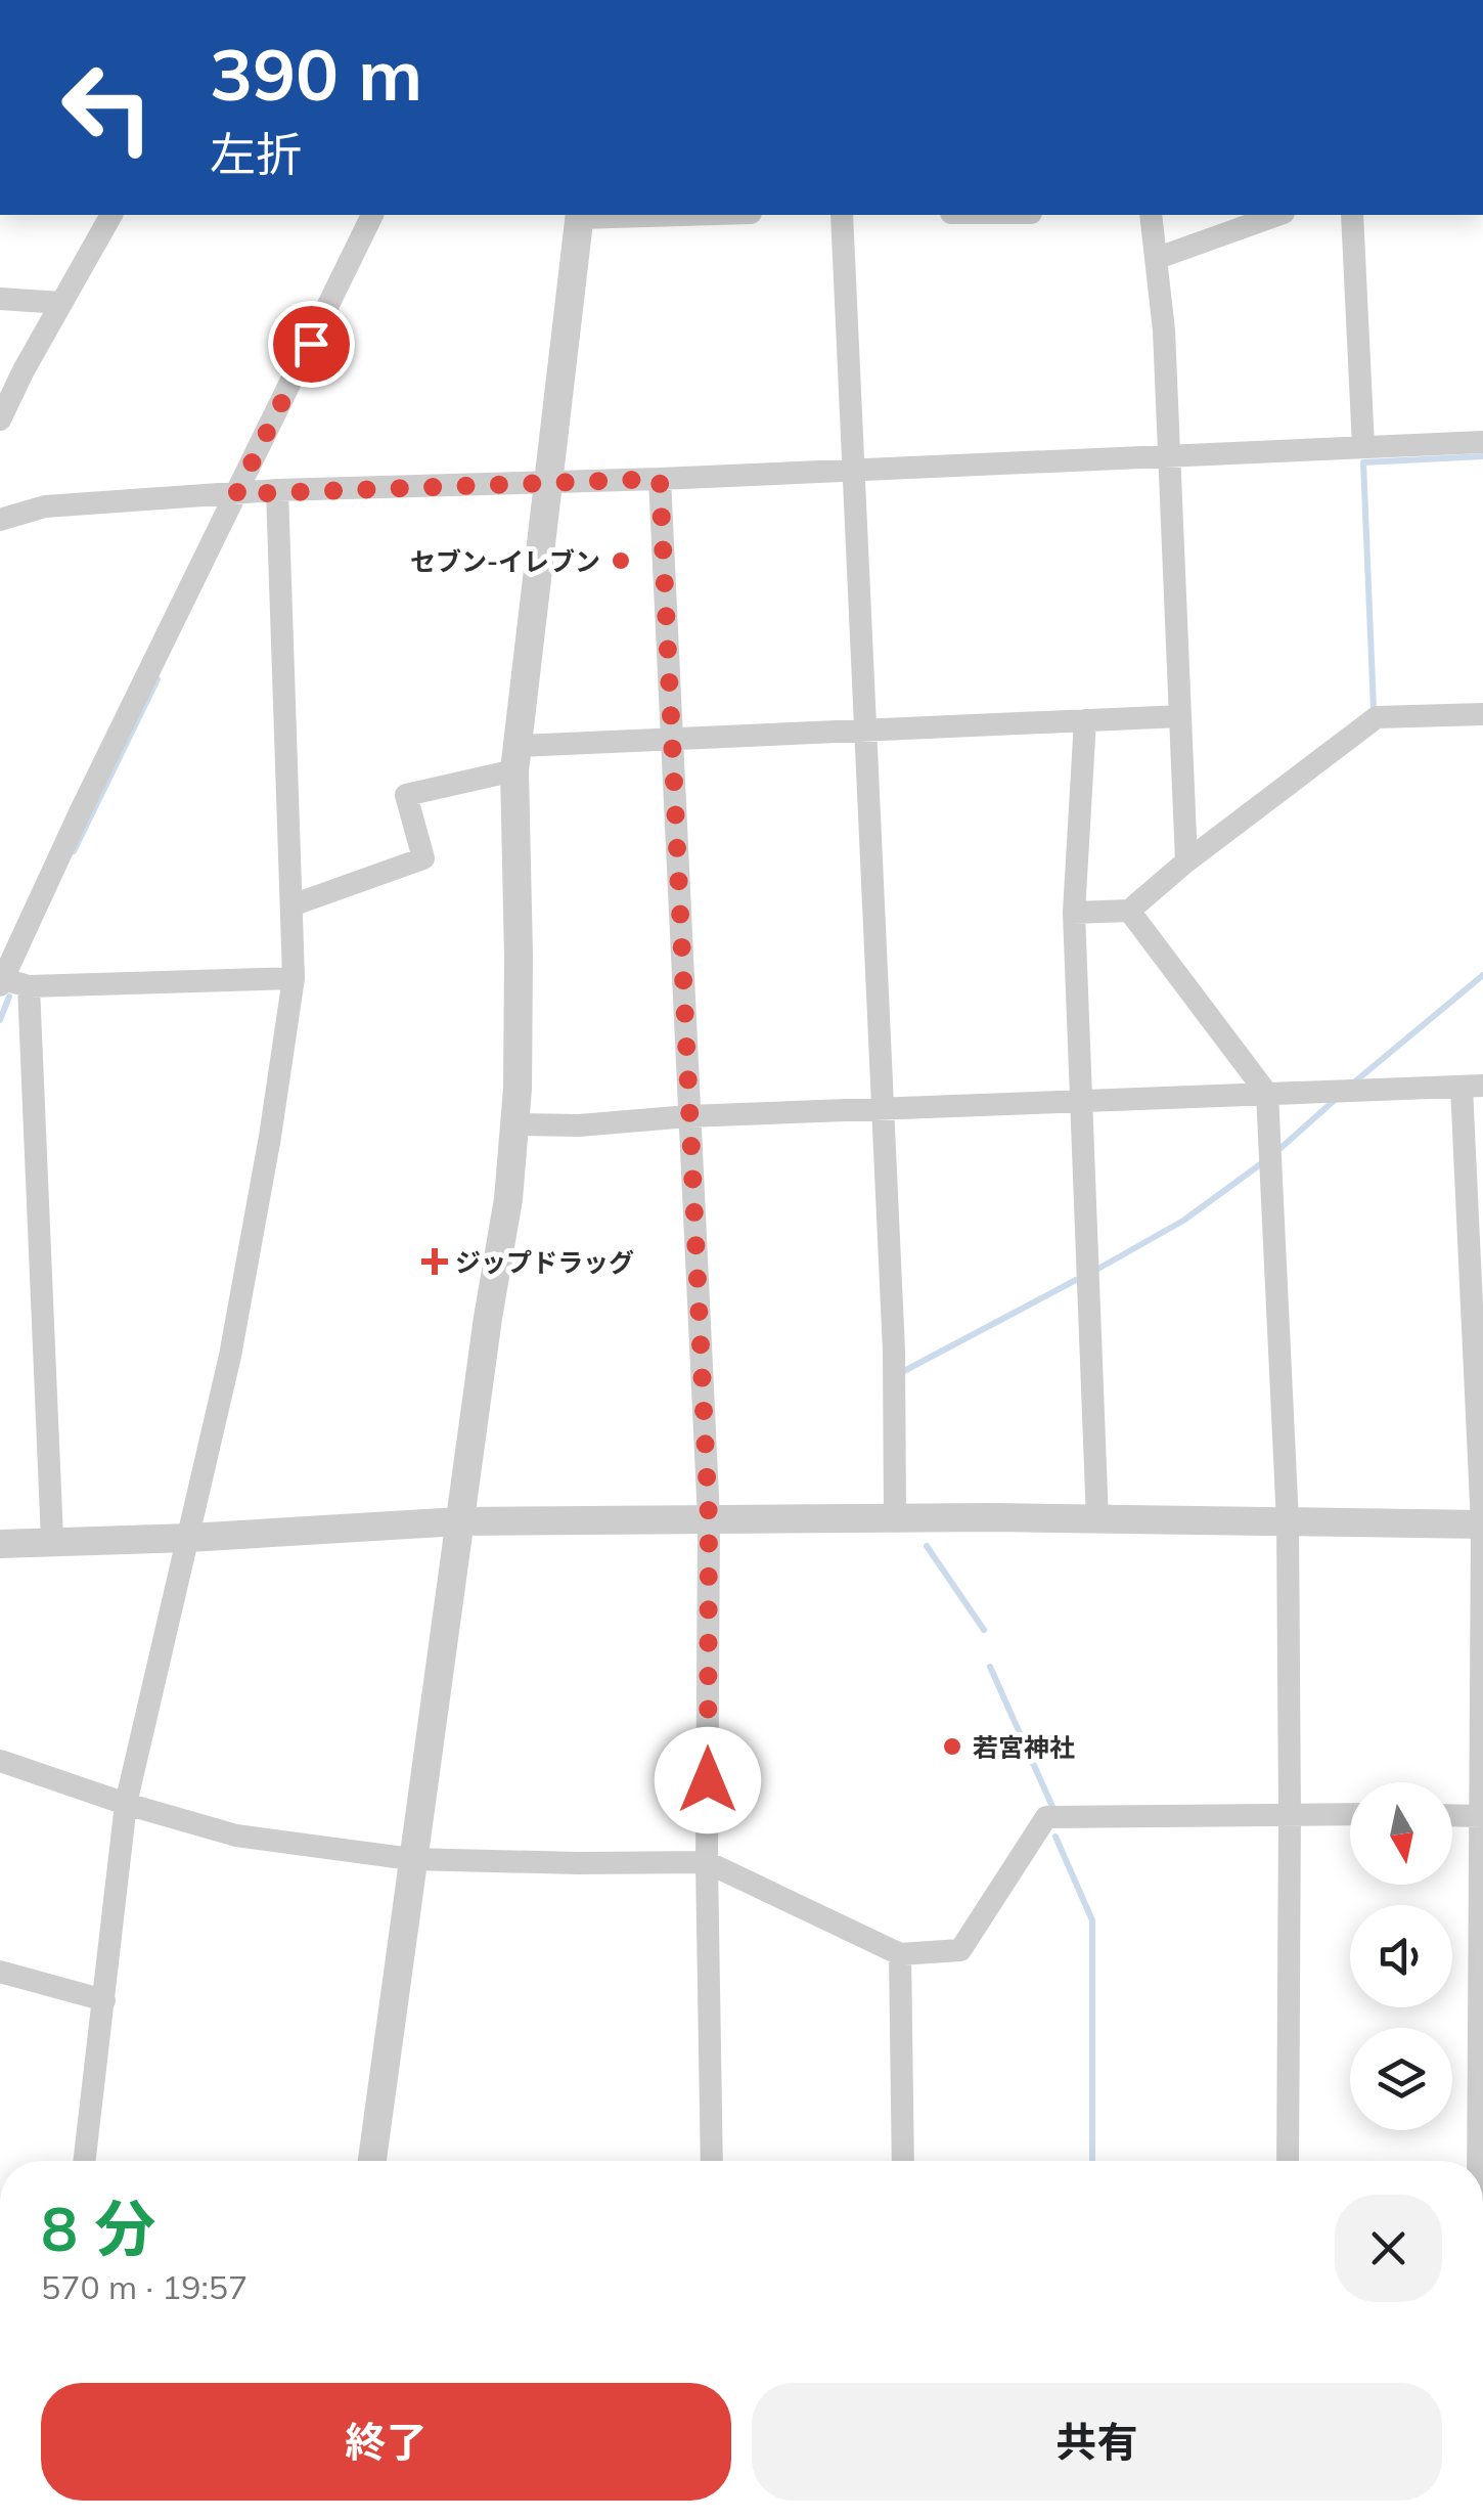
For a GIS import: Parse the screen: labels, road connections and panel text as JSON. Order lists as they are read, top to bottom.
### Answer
{
  "places": {
    "other": ["セブン-イレブン", "若宮神社"],
    "health": ["ジップドラッグ"]
  },
  "north": "bottom",
  "page": {
    "turn": ["390 m", "左折"],
    "heading": ["8 分", "570 m · 19:57"],
    "buttons": ["終了", "共有"]
  }
}
